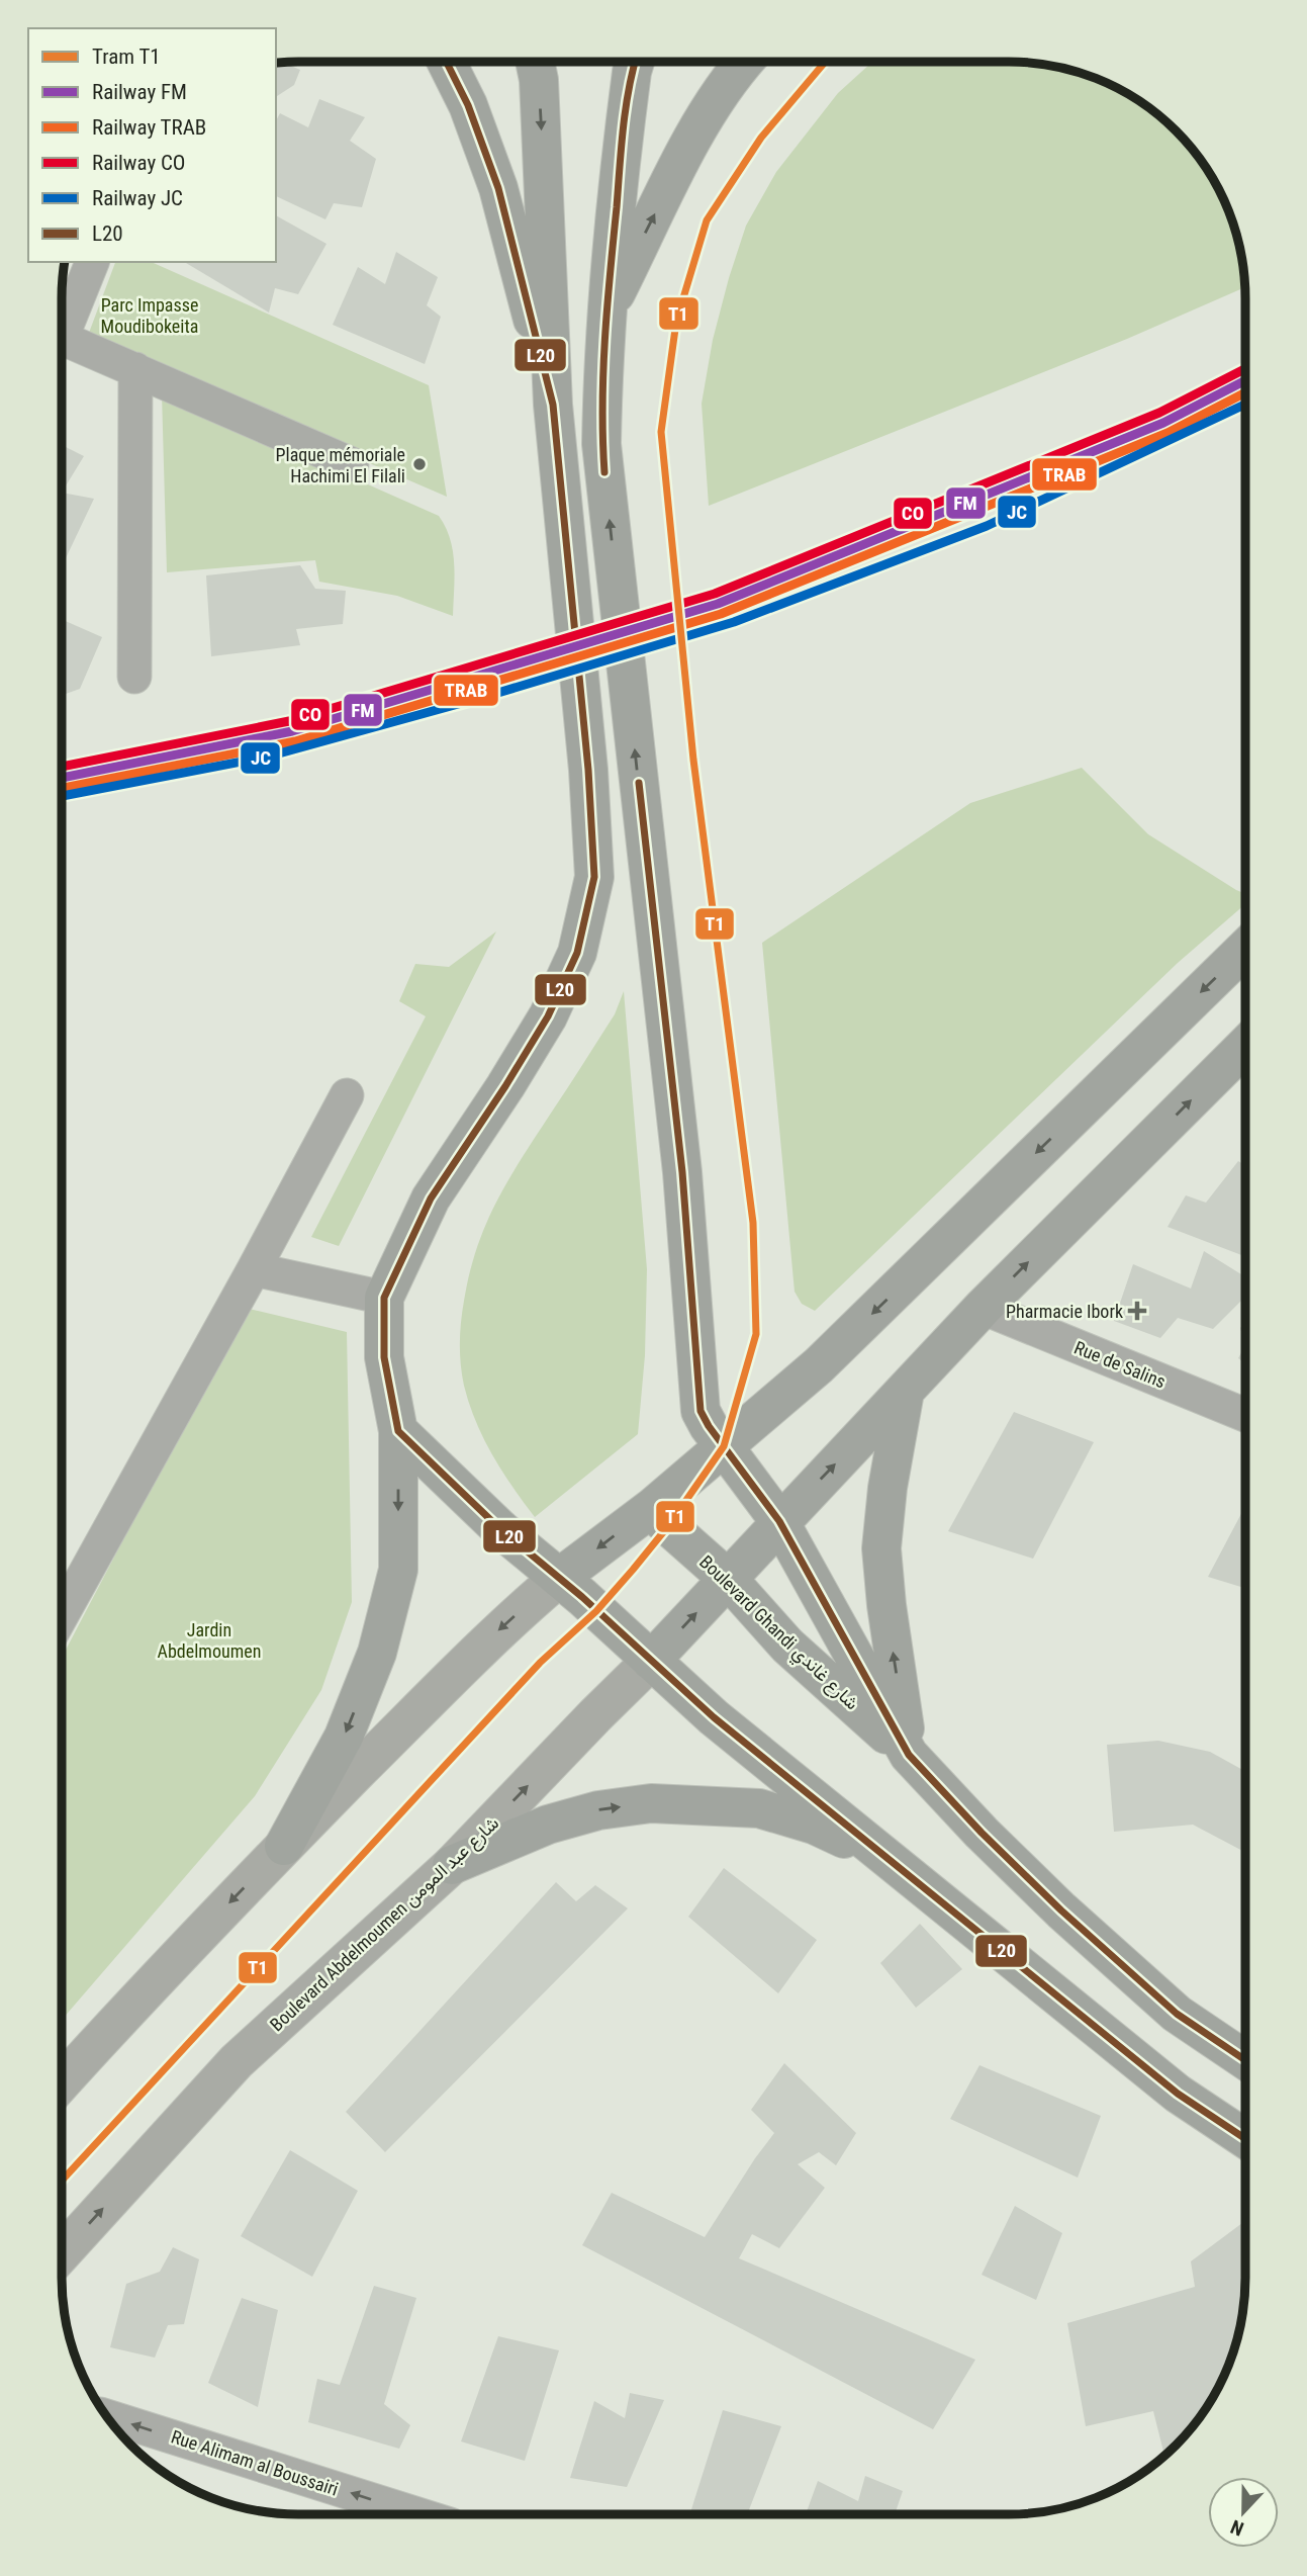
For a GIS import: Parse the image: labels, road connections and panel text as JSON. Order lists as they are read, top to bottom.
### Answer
{
  "streets": {
    "main road": ["Boulevard Ghandi شارع غاندي", "Boulevard Abdelmoumen شارع عبد المومن"],
    "street": ["Rue de Salins", "Rue Alimam al Boussairi"]
  },
  "crossings": [
    ["Rue de Salins", "Boulevard Abdelmoumen شارع عبد المومن"],
    ["Boulevard Ghandi شارع غاندي", "Boulevard Abdelmoumen شارع عبد المومن"]
  ],
  "one_way": ["Rue Alimam al Boussairi"],
  "parks": ["Parc Impasse Moudibokeita", "Jardin Abdelmoumen"],
  "places": {
    "other": ["Plaque mémoriale Hachimi El Filali"],
    "health": ["Pharmacie Ibork"]
  },
  "lines": [
    "tram line T1",
    "transit line L20",
    "rail line CO",
    "rail line FM",
    "rail line TRAB",
    "rail line JC"
  ],
  "legend": [
    "Tram T1",
    "Railway FM",
    "Railway TRAB",
    "Railway CO",
    "Railway JC",
    "L20"
  ],
  "north": "bottom"
}
